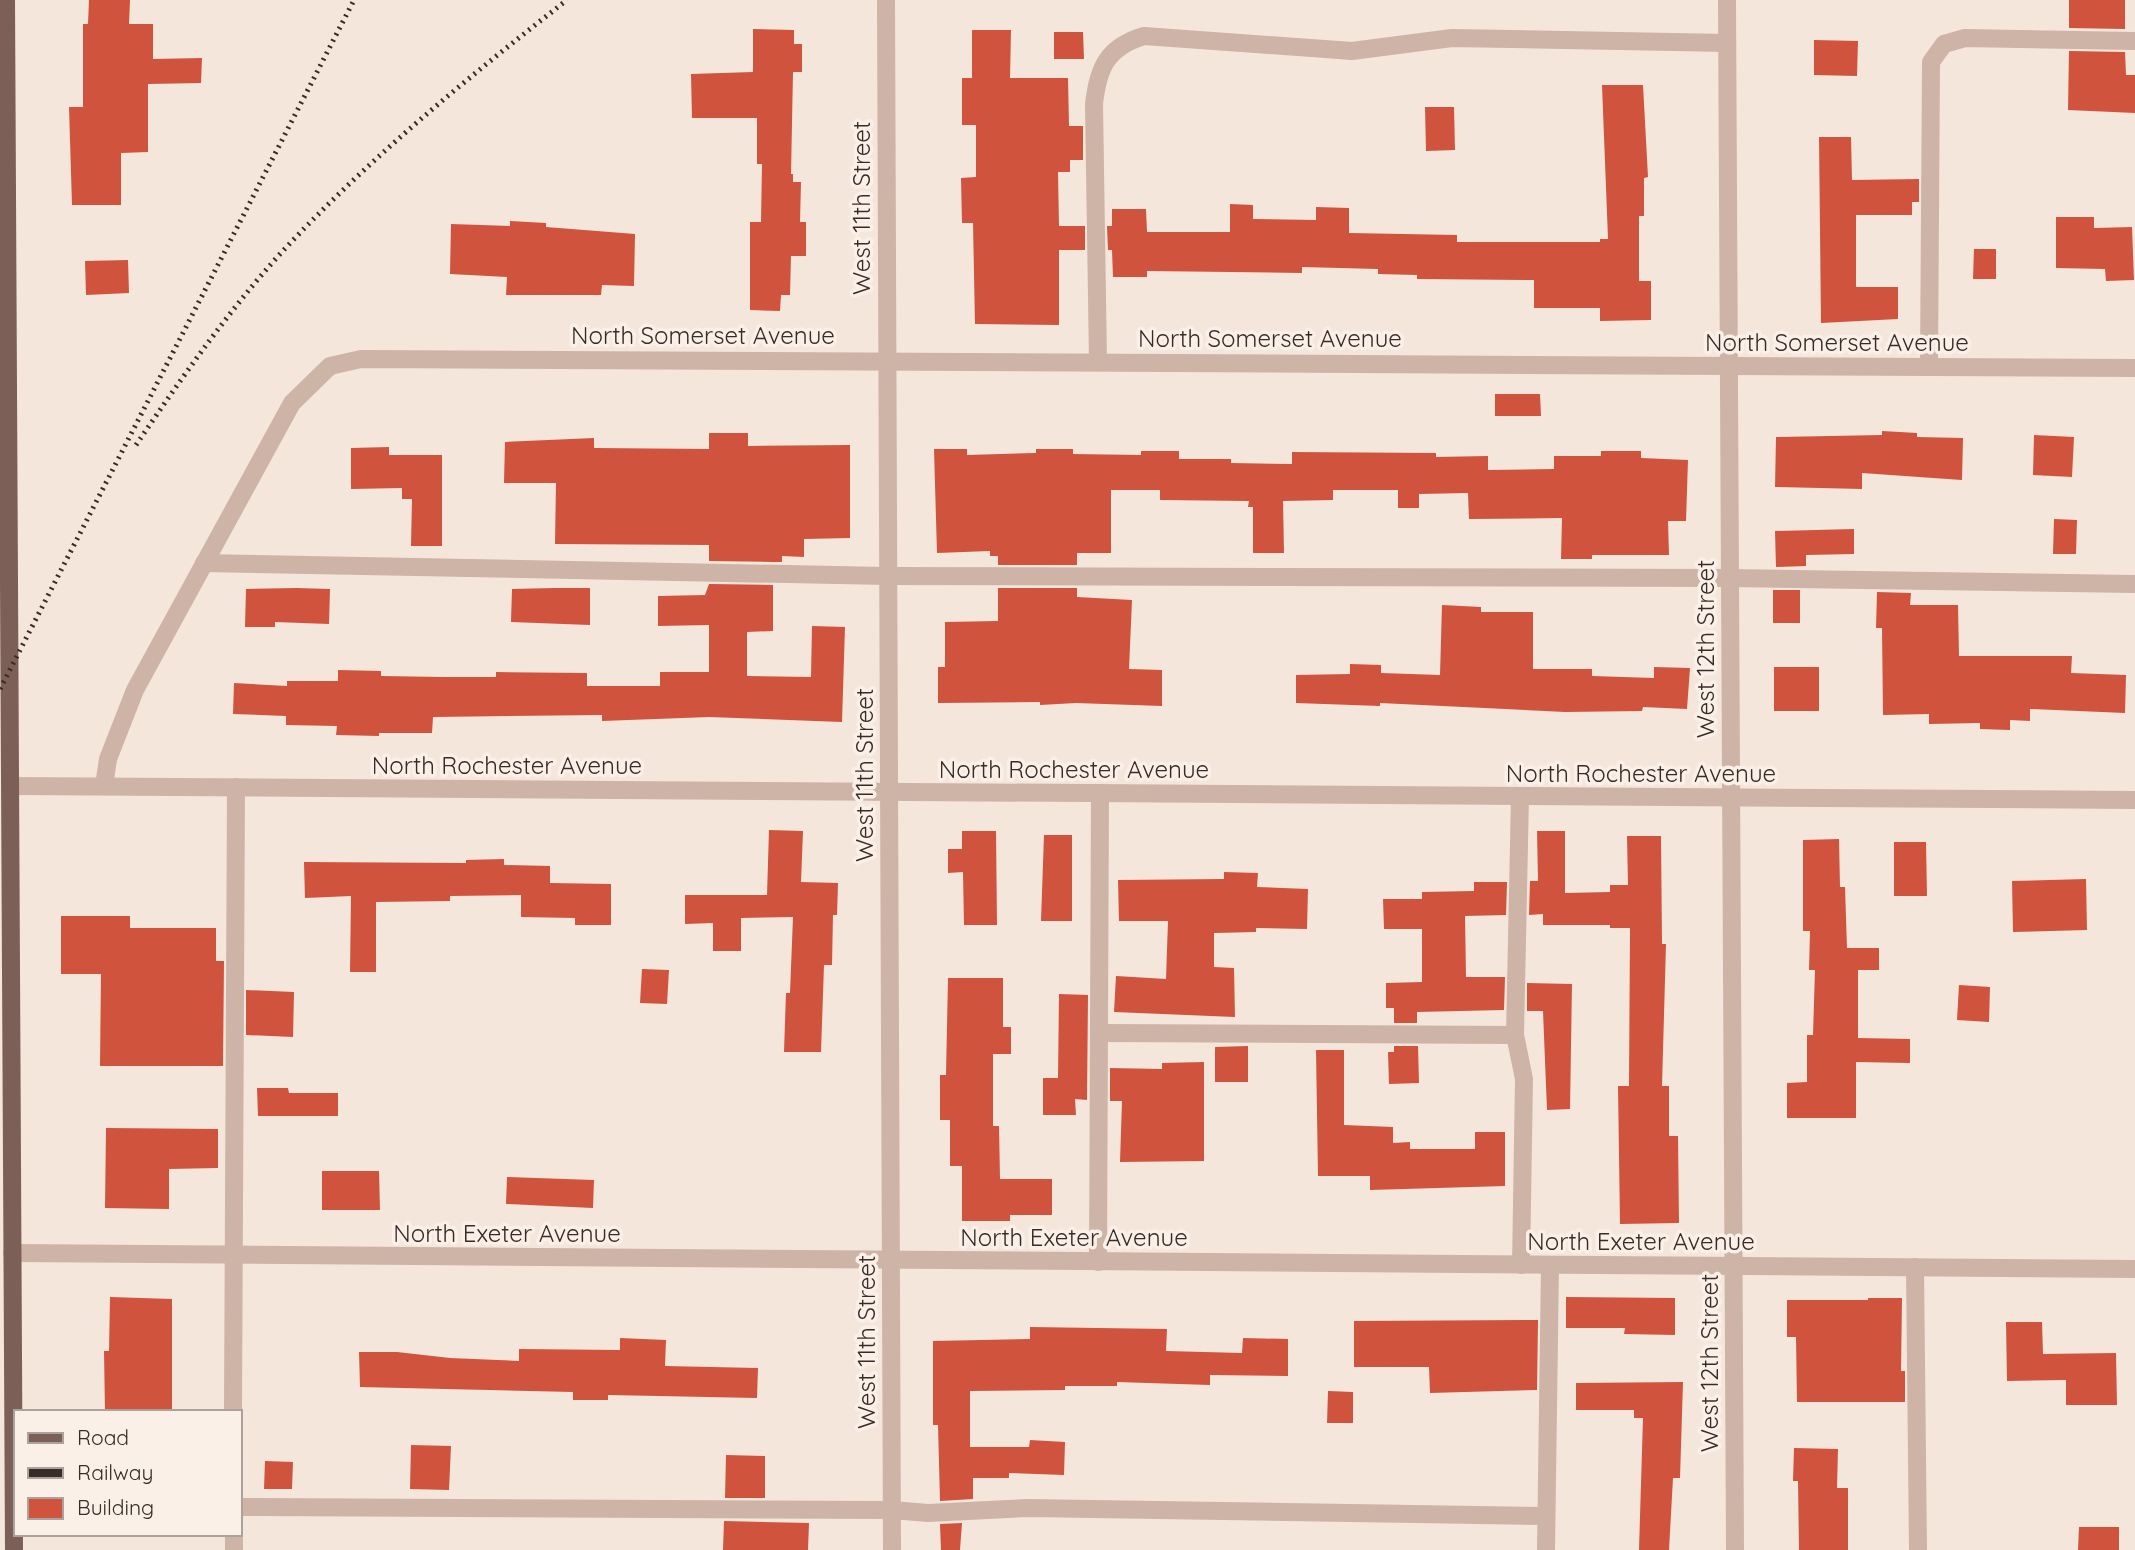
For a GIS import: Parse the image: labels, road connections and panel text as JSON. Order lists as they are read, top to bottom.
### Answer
{
  "streets": {
    "street": [
      "West 11th Street",
      "North Somerset Avenue",
      "West 12th Street",
      "North Rochester Avenue",
      "North Exeter Avenue"
    ]
  },
  "crossings": [
    ["West 11th Street", "North Somerset Avenue"],
    ["West 11th Street", "North Rochester Avenue"],
    ["West 11th Street", "North Exeter Avenue"],
    ["North Somerset Avenue", "West 12th Street"],
    ["North Somerset Avenue", "North Rochester Avenue"],
    ["West 12th Street", "North Rochester Avenue"],
    ["West 12th Street", "North Exeter Avenue"]
  ],
  "legend": ["Road", "Railway", "Building"]
}
